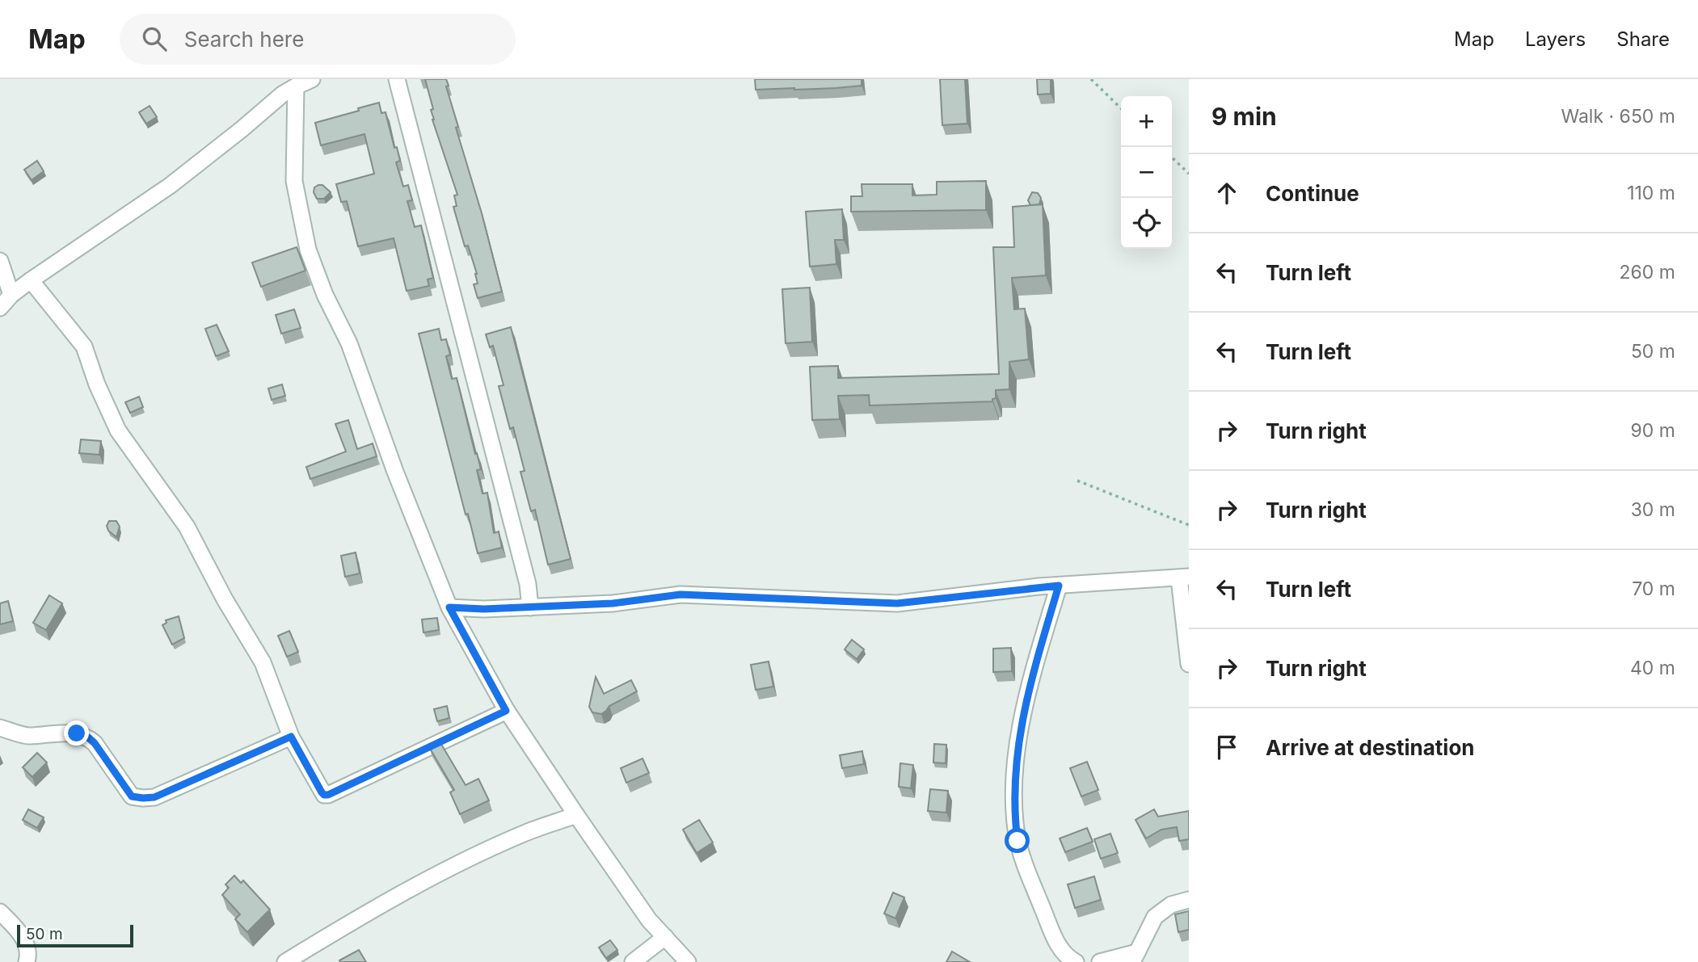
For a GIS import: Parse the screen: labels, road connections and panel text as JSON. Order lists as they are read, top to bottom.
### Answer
{
  "scale_bar": "50 m",
  "page": {
    "header": "Map",
    "search": "Search here",
    "nav": ["Map", "Layers", "Share"],
    "heading": ["9 min", "Walk · 650 m"],
    "map_buttons": ["+", "−"],
    "list": [
      ["Continue", "110 m"],
      ["Turn left", "260 m"],
      ["Turn left", "50 m"],
      ["Turn right", "90 m"],
      ["Turn right", "30 m"],
      ["Turn left", "70 m"],
      ["Turn right", "40 m"],
      "Arrive at destination"
    ],
    "scale": "50 m"
  }
}
